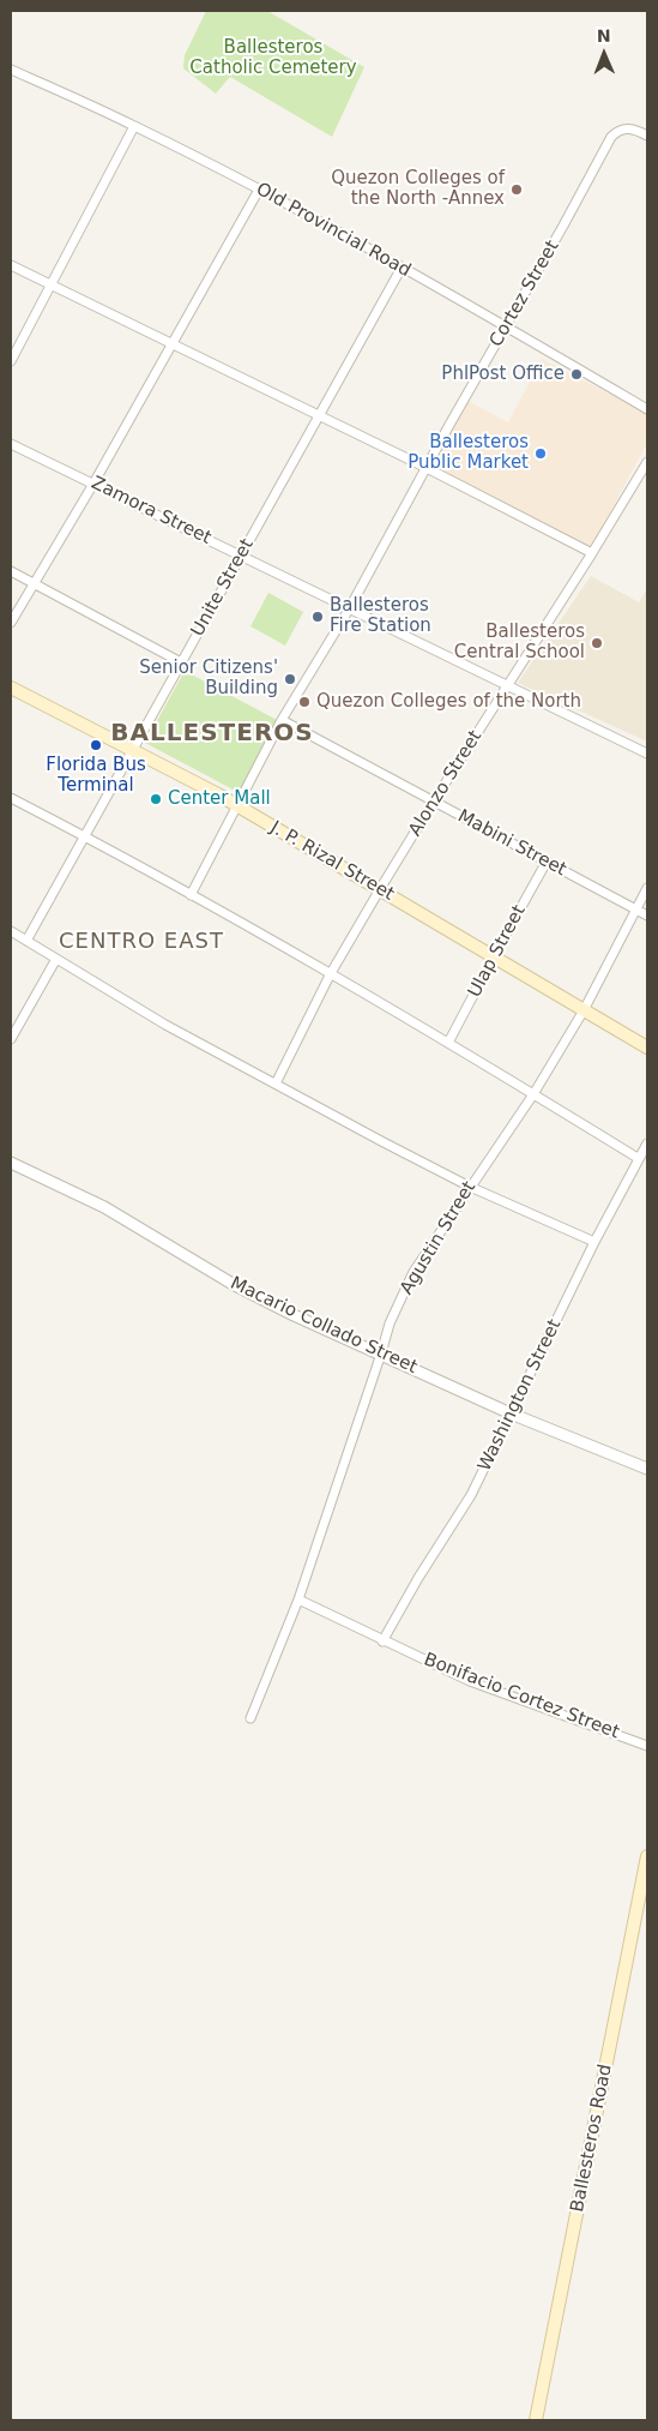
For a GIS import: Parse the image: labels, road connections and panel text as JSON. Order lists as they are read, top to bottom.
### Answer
{
  "streets": {
    "main road": ["J. P. Rizal Street", "Ballesteros Road"],
    "street": [
      "Old Provincial Road",
      "Cortez Street",
      "Zamora Street",
      "Unite Street",
      "Alonzo Street",
      "Mabini Street",
      "Ulap Street",
      "Agustin Street",
      "Macario Collado Street",
      "Washington Street",
      "Bonifacio Cortez Street"
    ]
  },
  "crossings": [
    ["Old Provincial Road", "Cortez Street"],
    ["Old Provincial Road", "Unite Street"],
    ["Cortez Street", "Zamora Street"],
    ["Cortez Street", "Mabini Street"],
    ["Cortez Street", "J. P. Rizal Street"],
    ["Zamora Street", "Unite Street"],
    ["Zamora Street", "Alonzo Street"],
    ["Unite Street", "J. P. Rizal Street"],
    ["Alonzo Street", "Mabini Street"],
    ["Alonzo Street", "J. P. Rizal Street"],
    ["Mabini Street", "Ulap Street"],
    ["Mabini Street", "Agustin Street"],
    ["J. P. Rizal Street", "Ulap Street"],
    ["J. P. Rizal Street", "Agustin Street"],
    ["Agustin Street", "Macario Collado Street"],
    ["Agustin Street", "Bonifacio Cortez Street"],
    ["Macario Collado Street", "Washington Street"],
    ["Washington Street", "Bonifacio Cortez Street"]
  ],
  "districts": ["BALLESTEROS", "CENTRO EAST"],
  "parks": ["Ballesteros Catholic Cemetery"],
  "places": [
    "Quezon Colleges of the North -Annex",
    "PhlPost Office",
    "Ballesteros Public Market",
    "Ballesteros Fire Station",
    "Ballesteros Central School",
    "Senior Citizens' Building",
    "Quezon Colleges of the North",
    "Florida Bus Terminal",
    "Center Mall"
  ],
  "north": "top"
}
